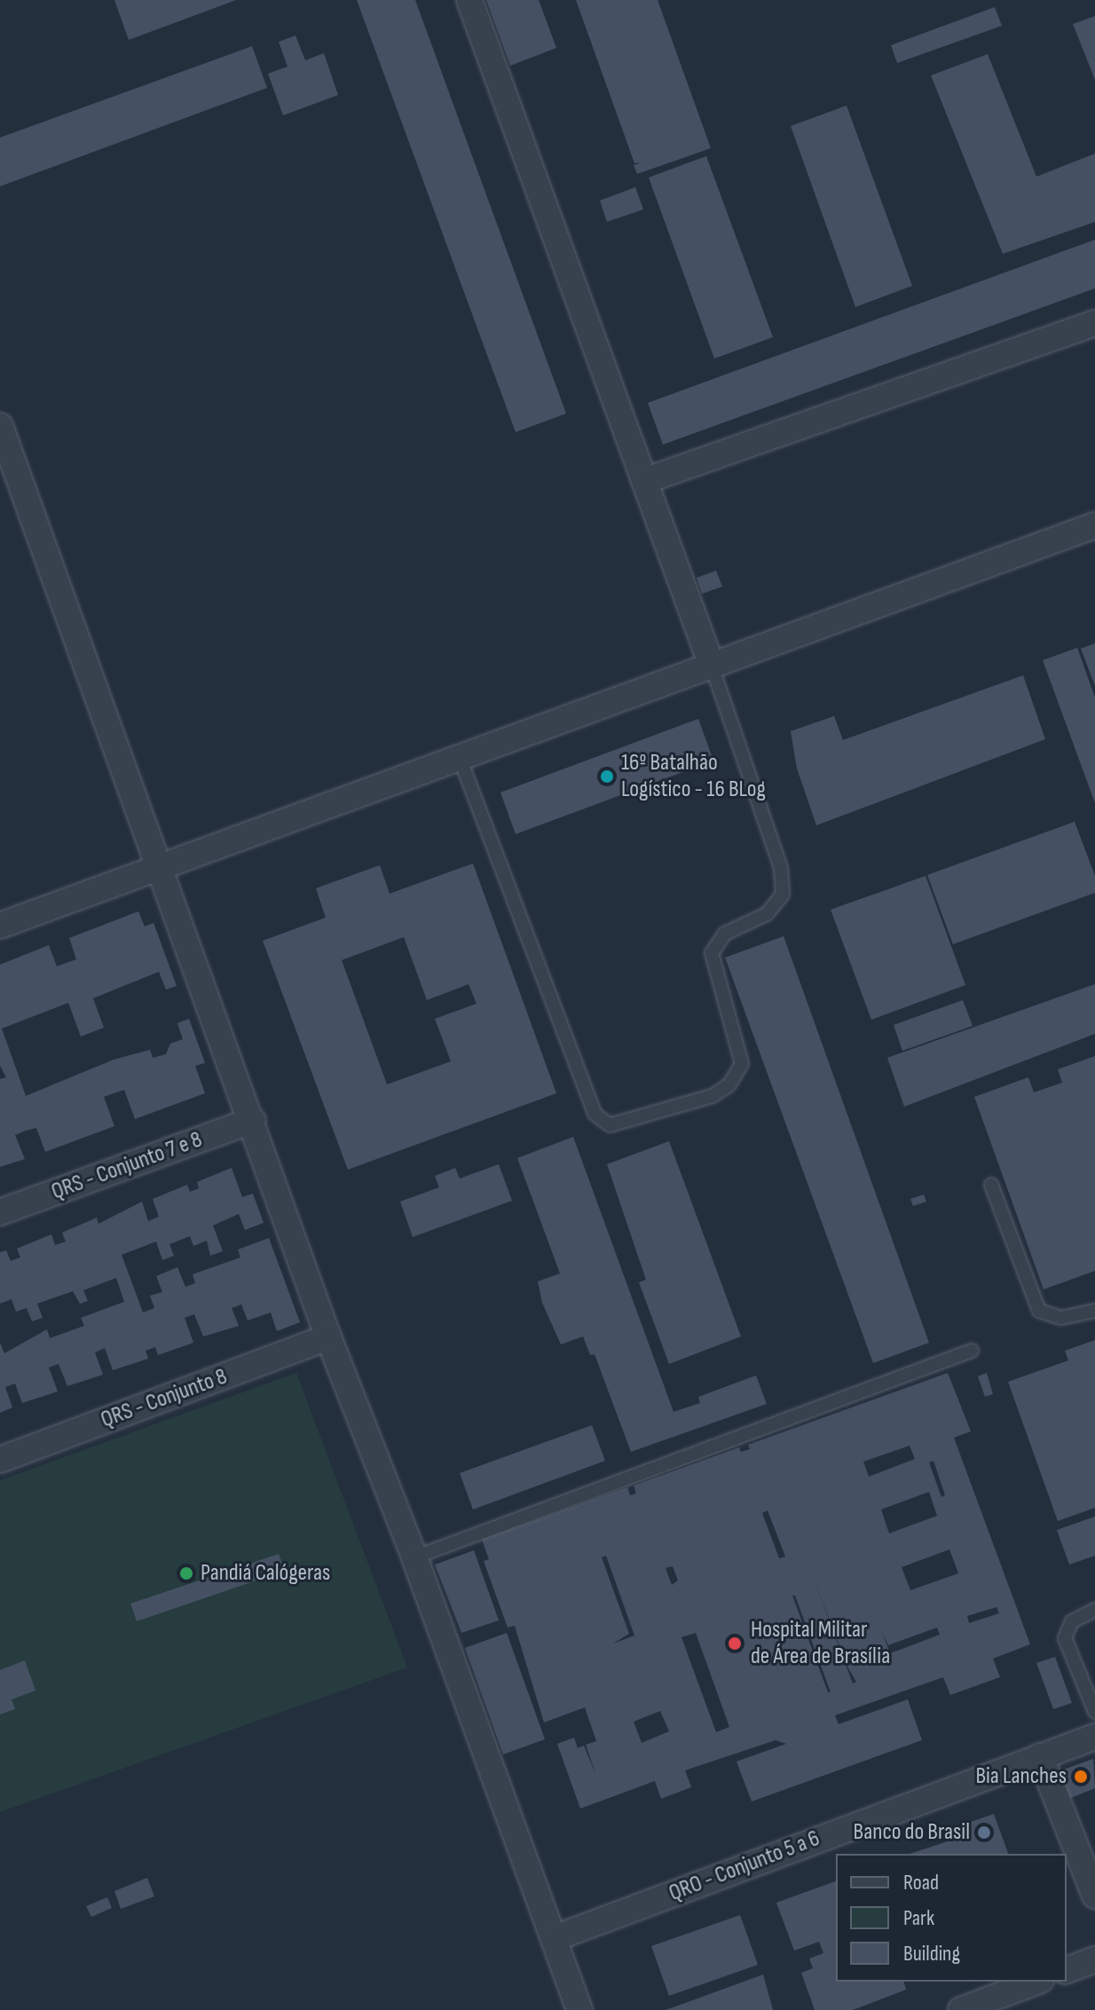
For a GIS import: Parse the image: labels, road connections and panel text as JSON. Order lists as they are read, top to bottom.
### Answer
{
  "streets": {
    "street": ["QRS - Conjunto 7 e 8", "QRS - Conjunto 8", "QRO - Conjunto 5 a 6"]
  },
  "places": [
    "16º Batalhão Logístico - 16 BLog",
    "Pandiá Calógeras",
    "Hospital Militar de Área de Brasília",
    "Bia Lanches",
    "Banco do Brasil"
  ],
  "legend": ["Road", "Park", "Building"]
}
